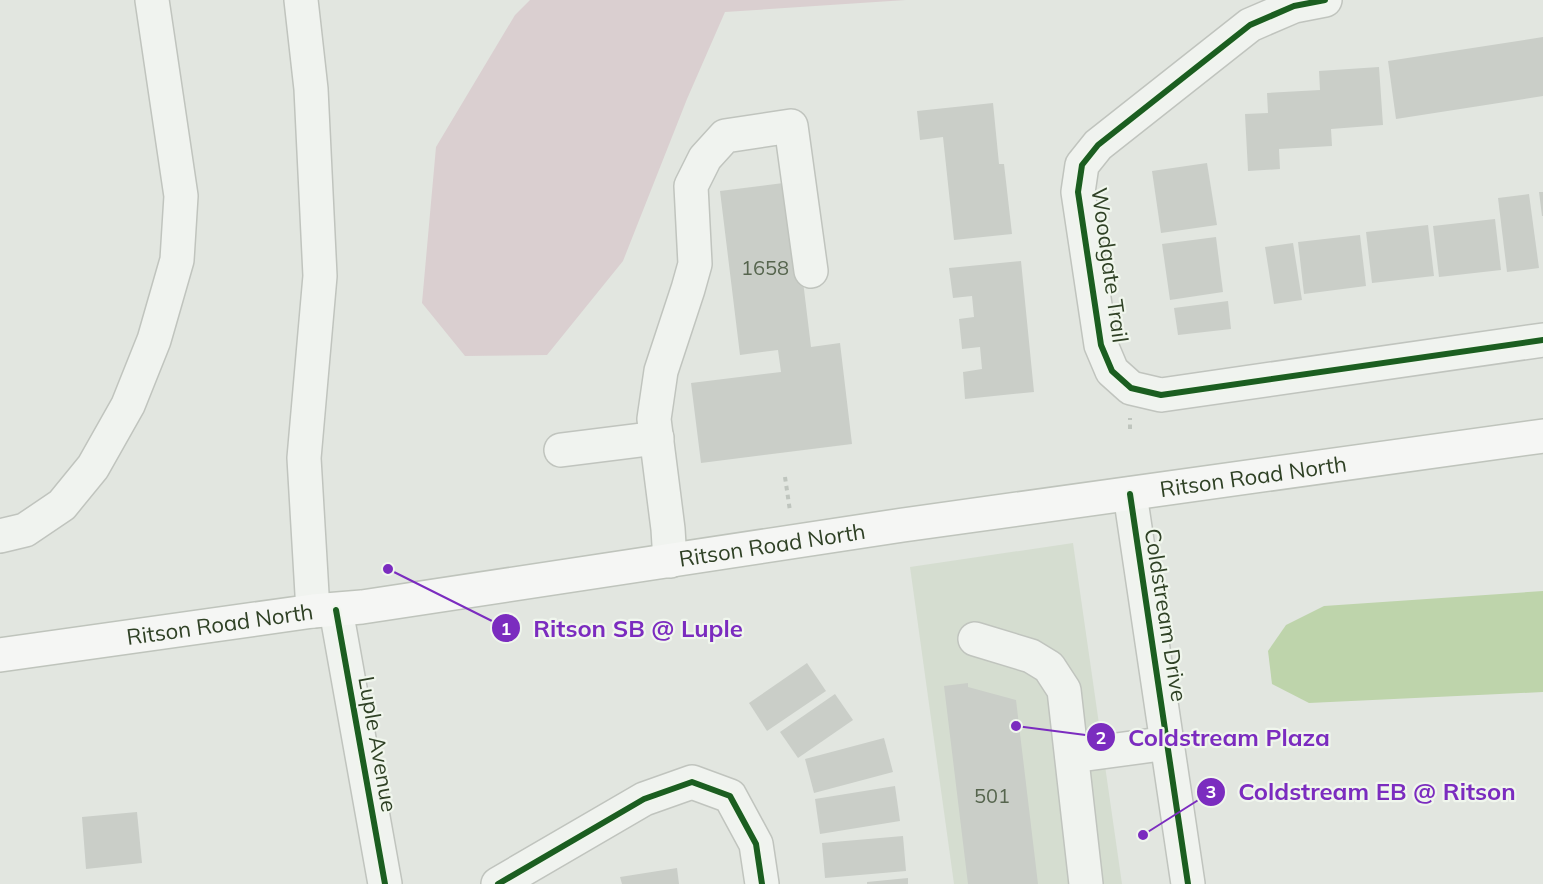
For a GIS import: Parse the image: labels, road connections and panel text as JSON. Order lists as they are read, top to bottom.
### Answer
{
  "streets": {
    "main road": ["Ritson Road North"],
    "street": ["Woodgate Trail", "Coldstream Drive", "Luple Avenue"]
  },
  "crossings": [
    ["Ritson Road North", "Coldstream Drive"],
    ["Ritson Road North", "Luple Avenue"]
  ],
  "places": ["Ritson SB @ Luple", "Coldstream Plaza", "Coldstream EB @ Ritson"],
  "house_numbers": ["1658", "501"]
}
